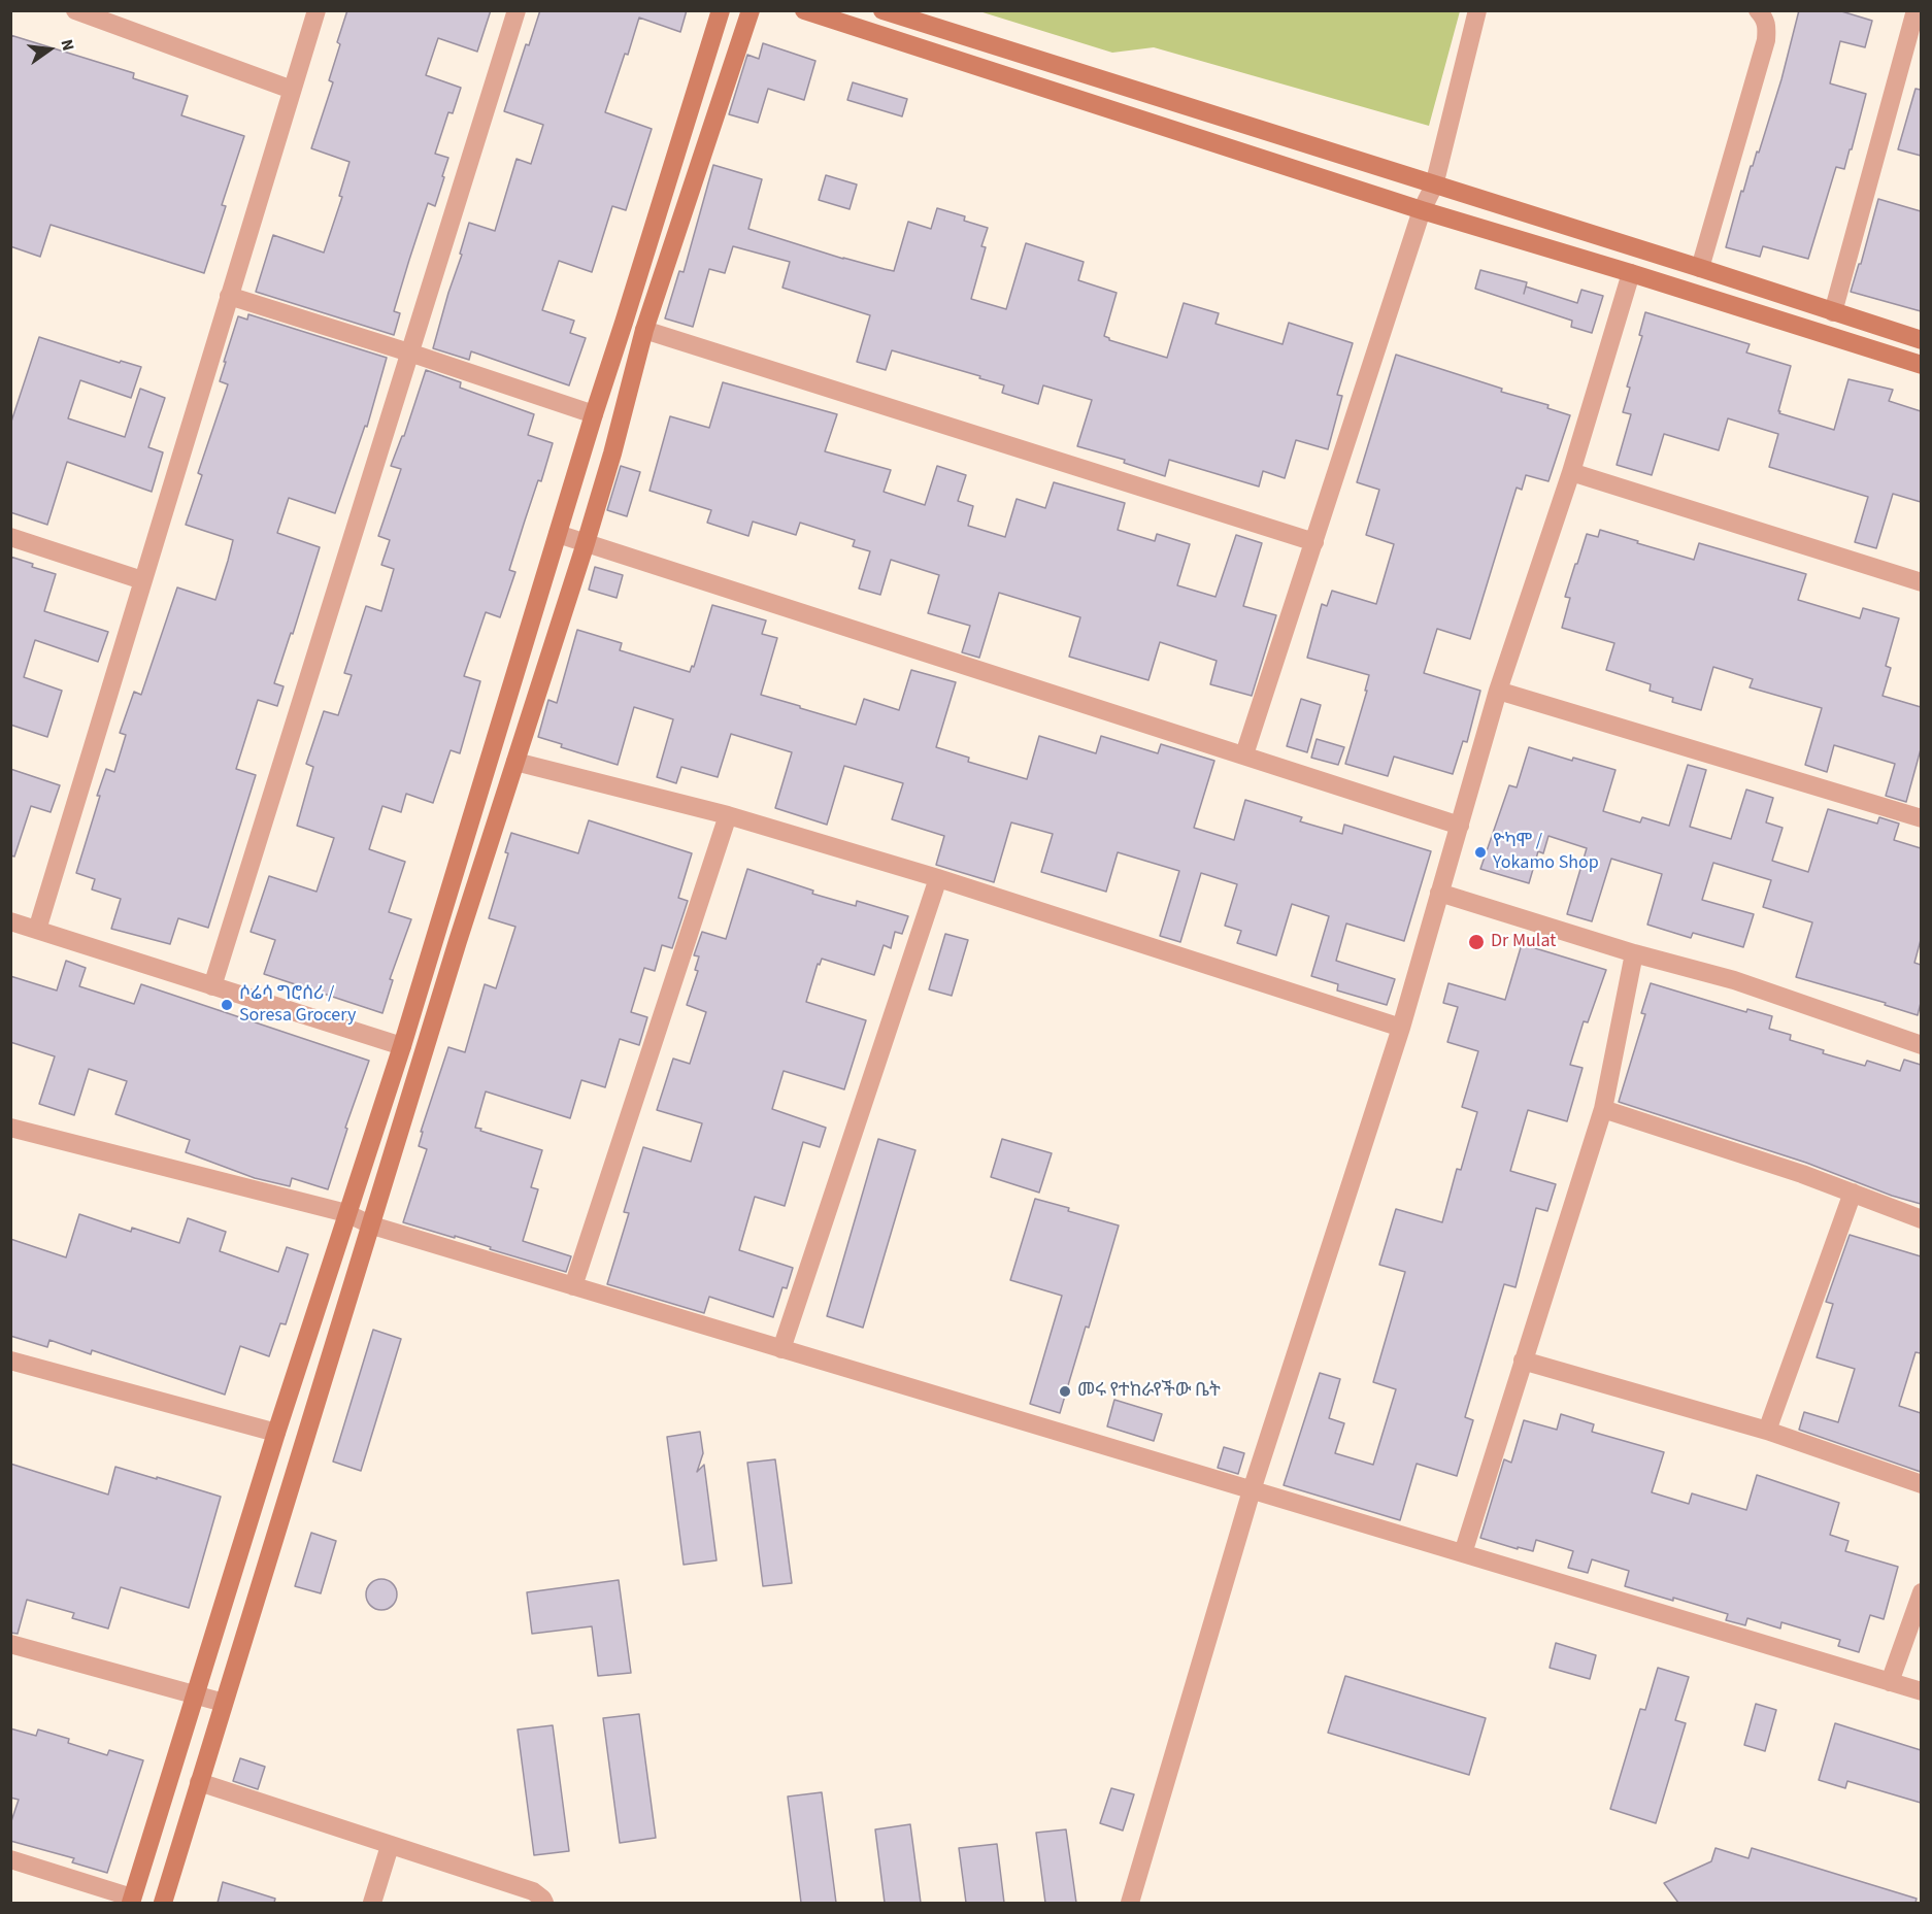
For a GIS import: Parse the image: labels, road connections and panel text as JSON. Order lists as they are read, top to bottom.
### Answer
{
  "places": [
    "ዮካሞ / Yokamo Shop",
    "Dr Mulat",
    "ሶሬሳ ግሮሰሪ / Soresa Grocery",
    "መሩ የተከራየችው ቤት"
  ],
  "north": "right"
}
